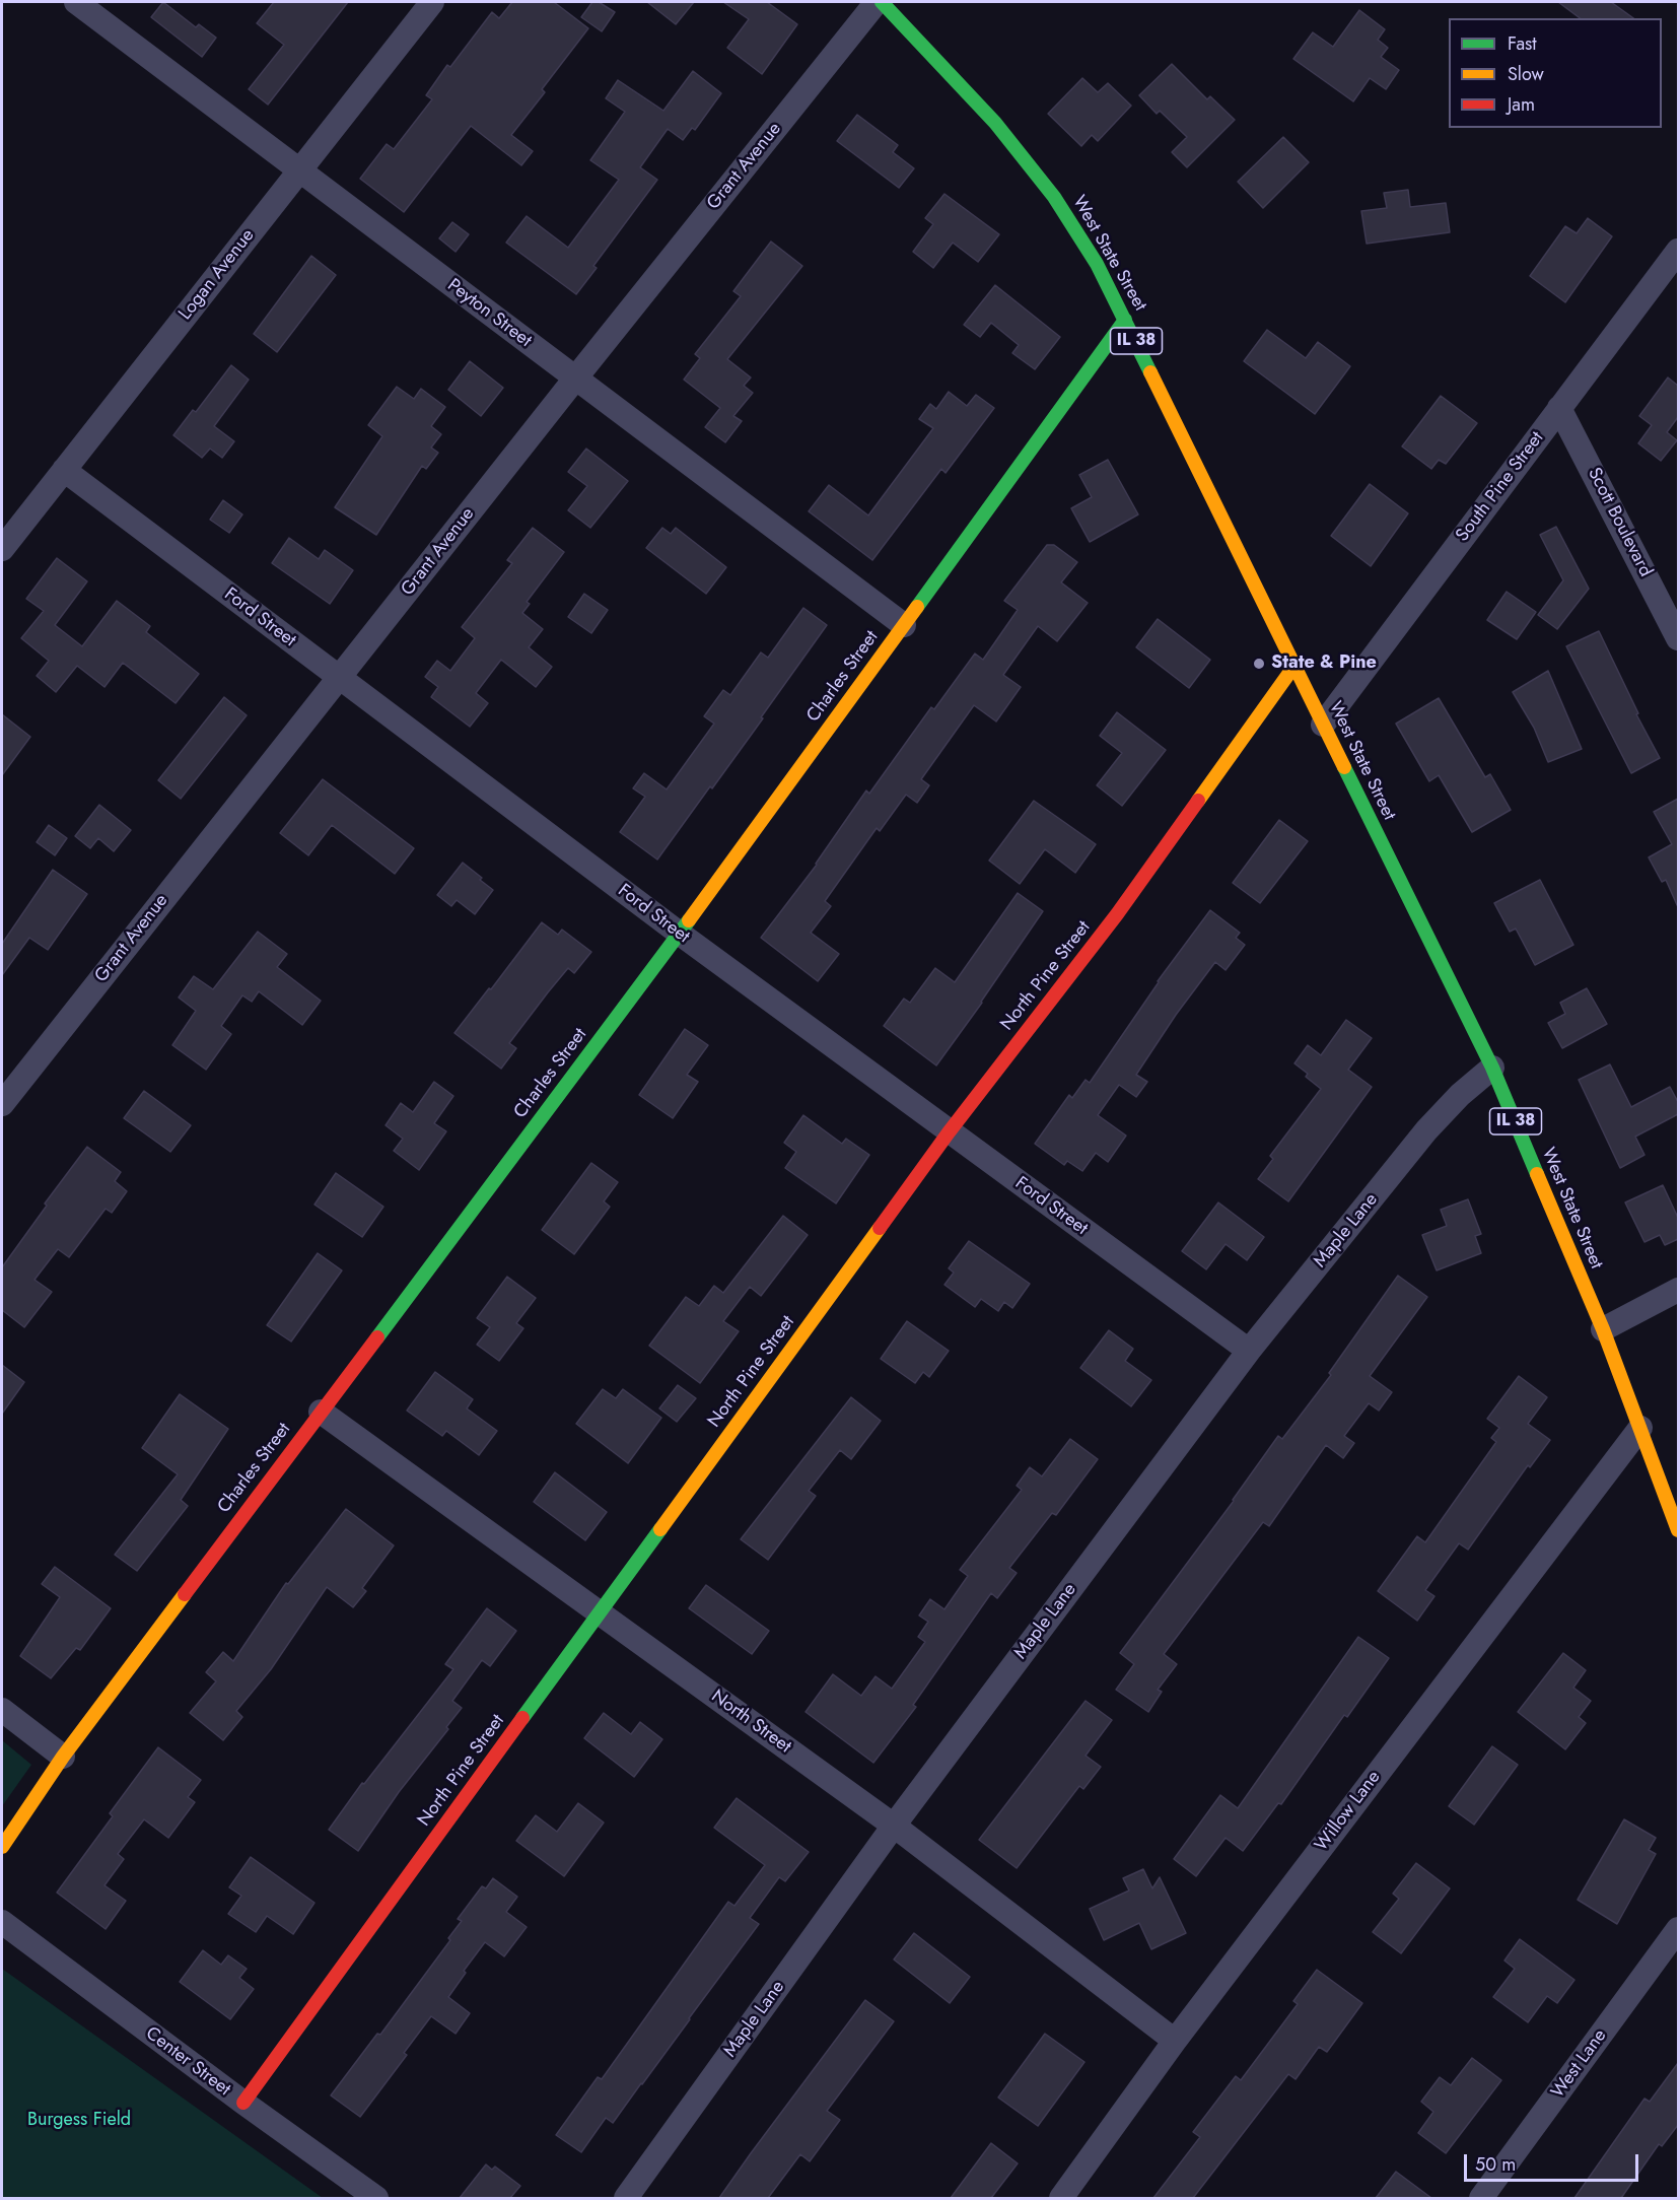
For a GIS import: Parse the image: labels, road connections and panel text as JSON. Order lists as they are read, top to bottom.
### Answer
{
  "streets": {
    "street": [
      "Grant Avenue",
      "West State Street",
      "Logan Avenue",
      "Peyton Street",
      "IL 38",
      "South Pine Street",
      "Scott Boulevard",
      "Ford Street",
      "Charles Street",
      "North Pine Street",
      "Maple Lane",
      "North Street",
      "Willow Lane",
      "Center Street",
      "West Lane"
    ]
  },
  "crossings": [
    ["Grant Avenue", "Peyton Street"],
    ["Grant Avenue", "Ford Street"],
    ["West State Street", "South Pine Street"],
    ["West State Street", "Charles Street"],
    ["West State Street", "North Pine Street"],
    ["West State Street", "Maple Lane"],
    ["West State Street", "Willow Lane"],
    ["Logan Avenue", "Peyton Street"],
    ["Logan Avenue", "Ford Street"],
    ["Peyton Street", "Charles Street"],
    ["South Pine Street", "Scott Boulevard"],
    ["Ford Street", "Charles Street"],
    ["Ford Street", "North Pine Street"],
    ["Ford Street", "Maple Lane"],
    ["Charles Street", "North Street"],
    ["North Pine Street", "North Street"],
    ["North Pine Street", "Center Street"],
    ["Maple Lane", "North Street"],
    ["North Street", "Willow Lane"]
  ],
  "parks": ["Burgess Field"],
  "places": ["State & Pine"],
  "legend": ["Fast", "Slow", "Jam"],
  "scale_bar": "50 m"
}
